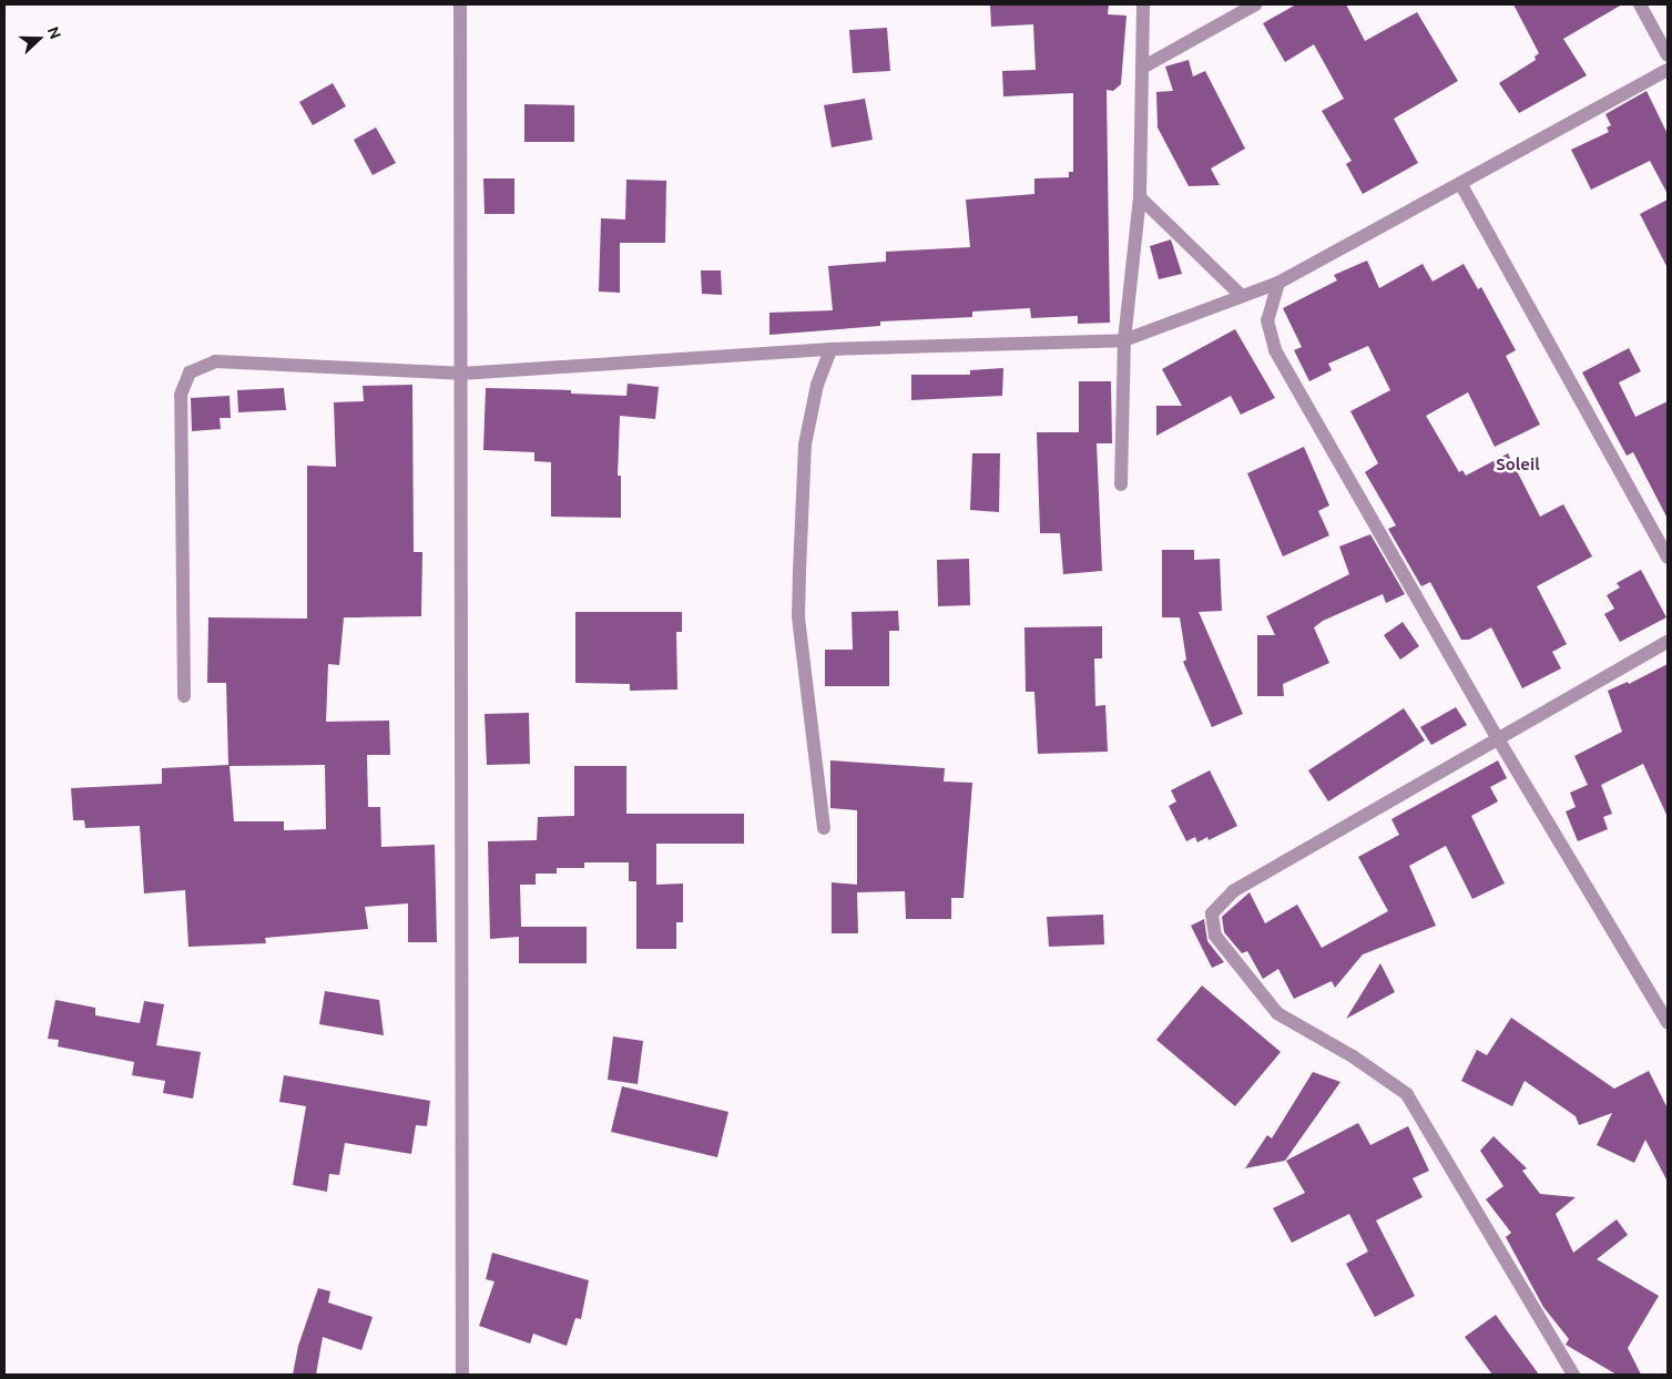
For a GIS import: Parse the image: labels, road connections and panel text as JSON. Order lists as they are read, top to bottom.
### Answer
{
  "districts": ["Soleil"],
  "north": "right"
}
